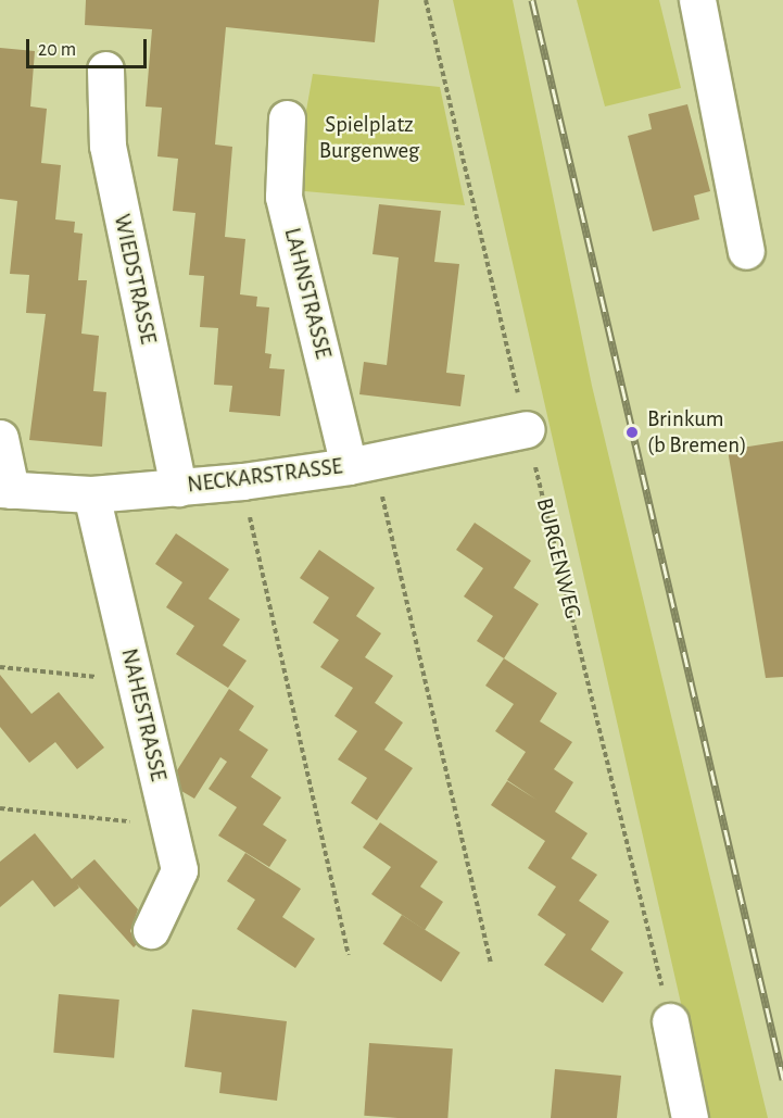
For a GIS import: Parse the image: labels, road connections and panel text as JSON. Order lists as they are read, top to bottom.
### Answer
{
  "streets": {
    "street": [
      "WIEDSTRASSE",
      "LAHNSTRASSE",
      "NECKARSTRASSE",
      "NAHESTRASSE"
    ],
    "path": ["BURGENWEG"]
  },
  "crossings": [
    ["WIEDSTRASSE", "NECKARSTRASSE"],
    ["LAHNSTRASSE", "NECKARSTRASSE"],
    ["NECKARSTRASSE", "BURGENWEG"],
    ["NECKARSTRASSE", "NAHESTRASSE"]
  ],
  "parks": ["Spielplatz Burgenweg"],
  "places": ["Brinkum (b Bremen)"],
  "scale_bar": "20 m"
}
